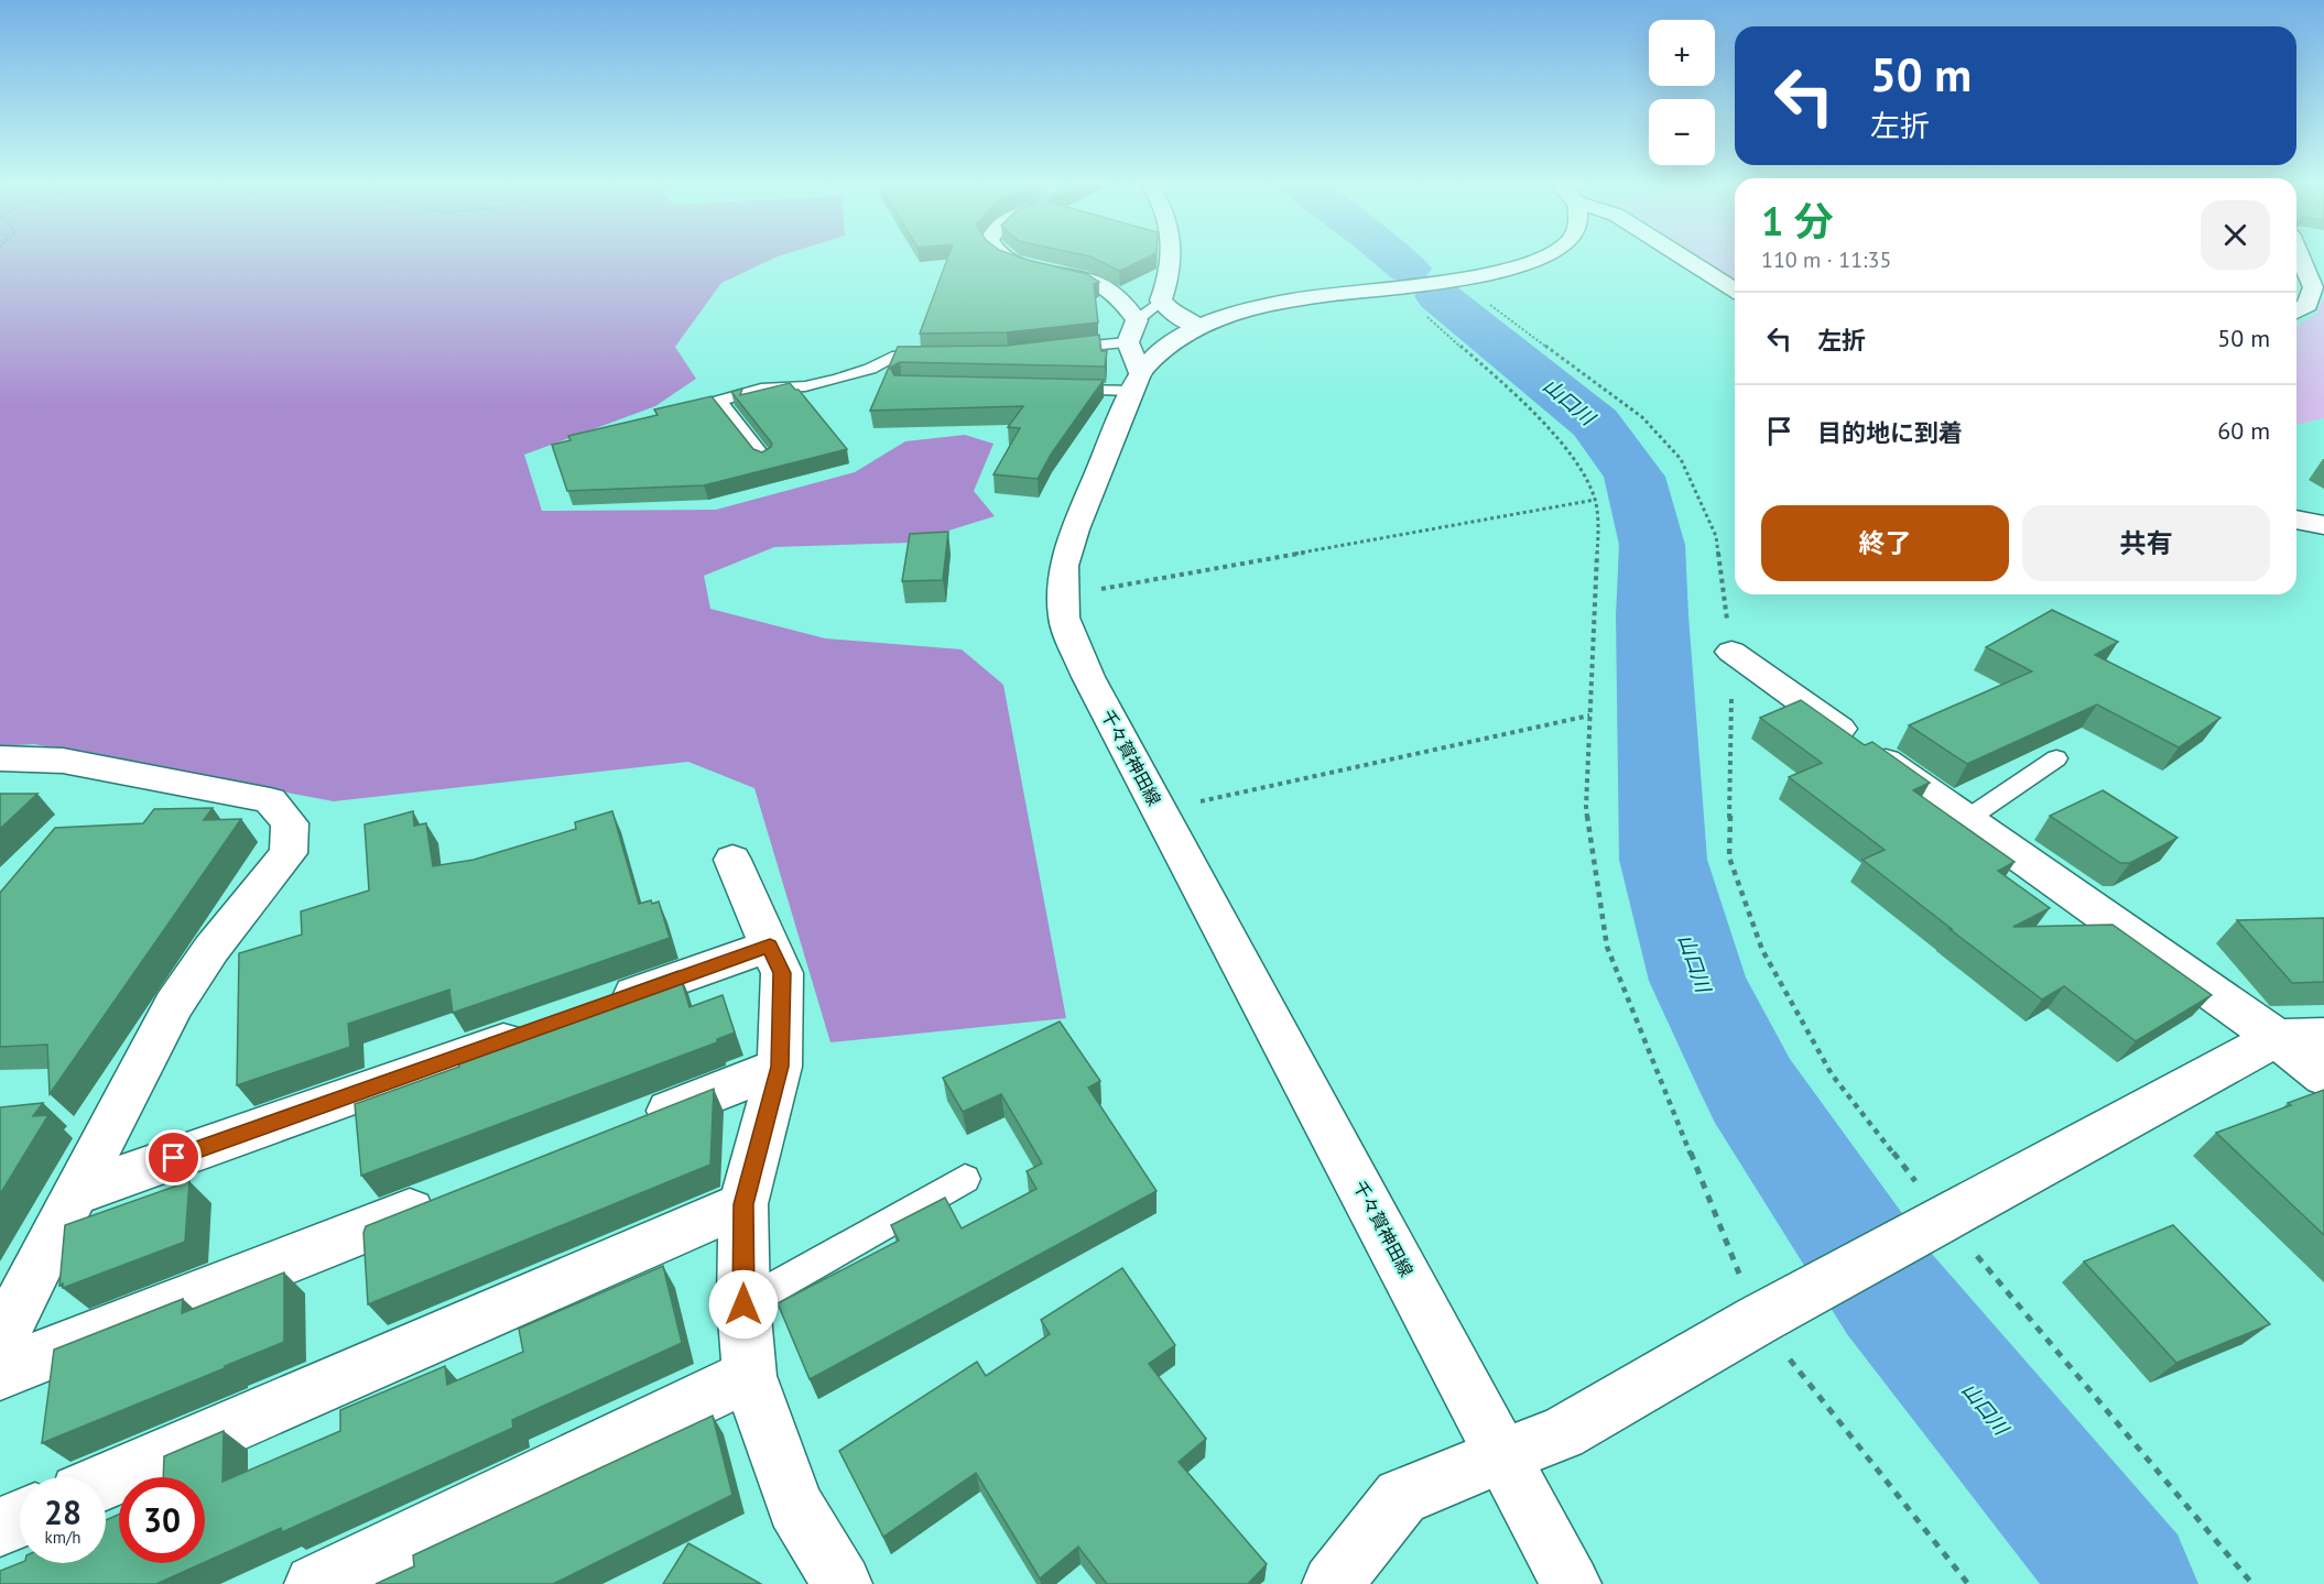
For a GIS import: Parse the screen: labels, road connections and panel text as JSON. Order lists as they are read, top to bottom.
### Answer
{
  "streets": {
    "street": ["千々賀神田線"]
  },
  "water": ["山口川"],
  "page": {
    "map_buttons": ["+", "−"],
    "turn": ["50 m", "左折"],
    "heading": ["1 分", "110 m · 11:35"],
    "list": [
      {
        "name": "左折",
        "value": "50 m"
      },
      {
        "name": "目的地に到着",
        "value": "60 m"
      }
    ],
    "buttons": ["終了", "共有"],
    "speed": "28 km/h",
    "limit": "30"
  }
}
